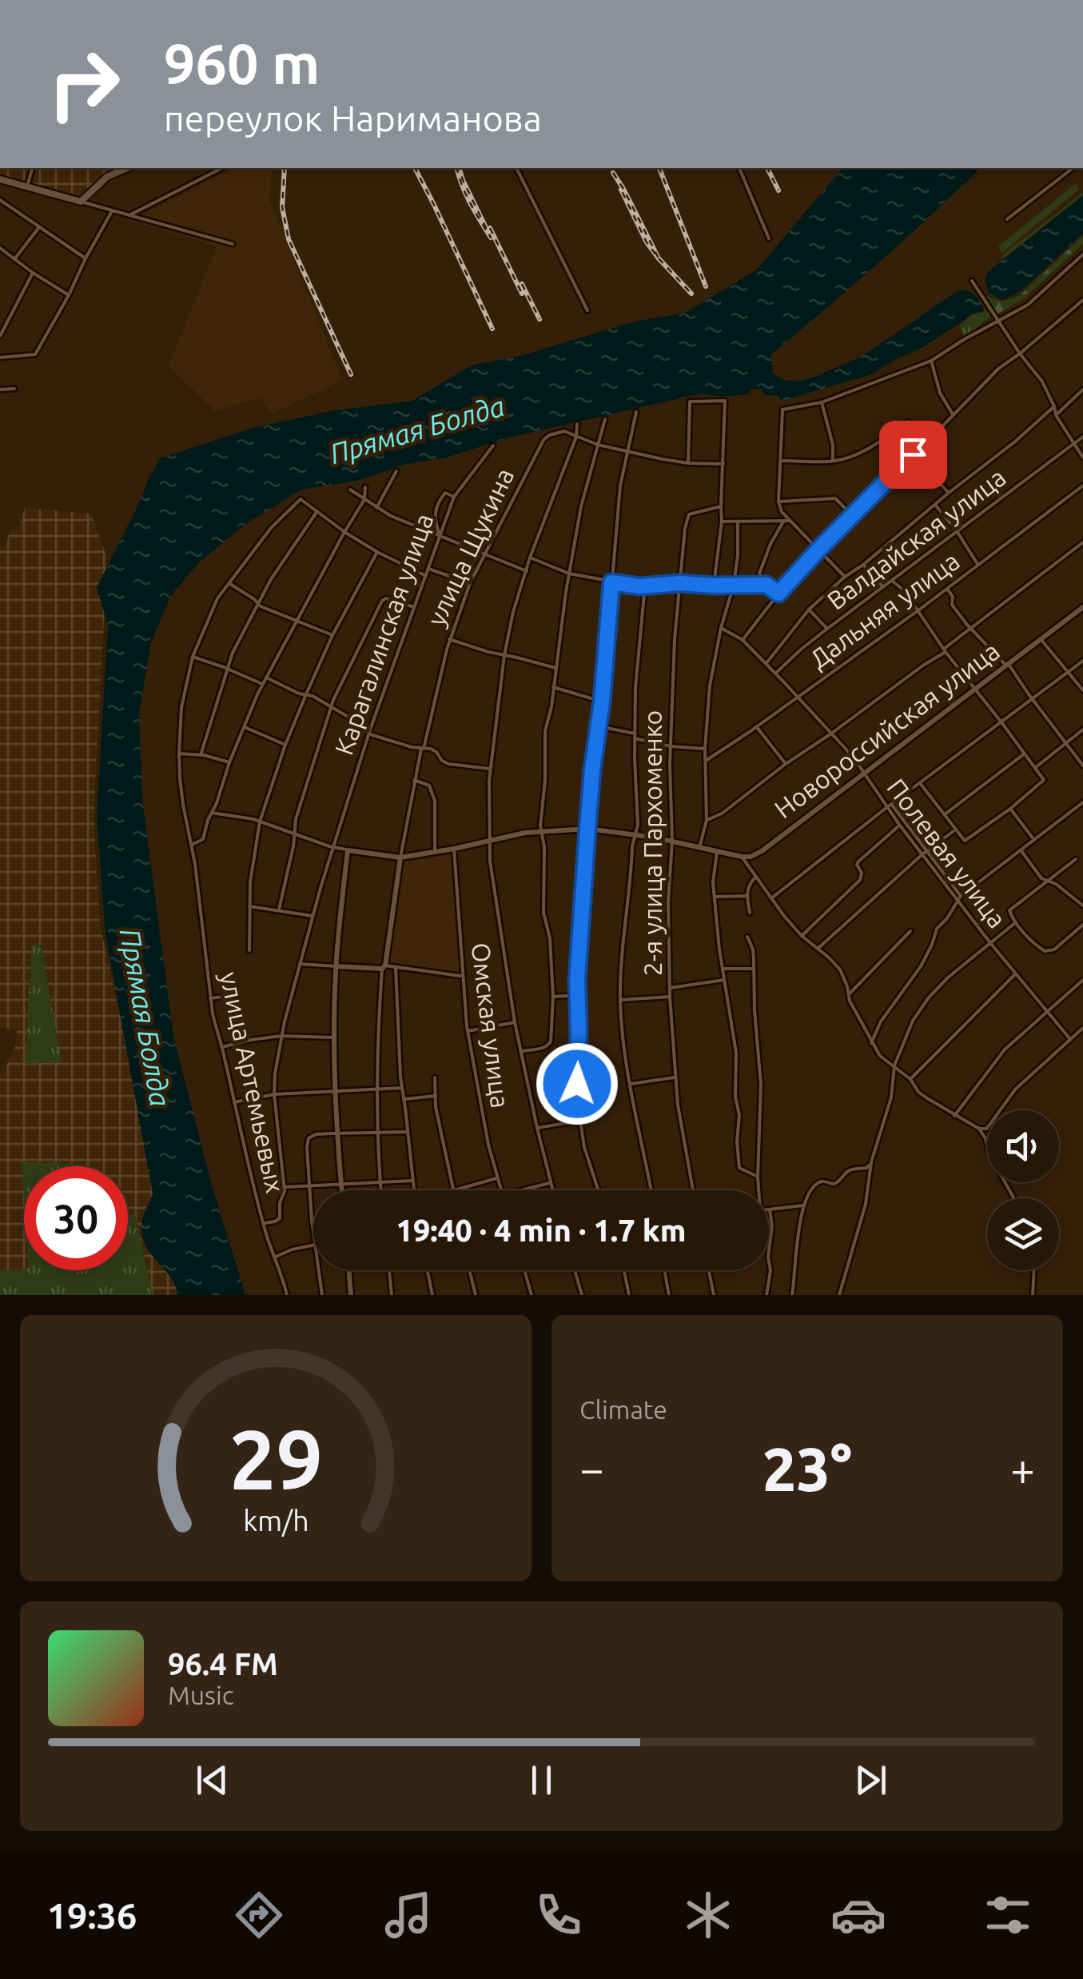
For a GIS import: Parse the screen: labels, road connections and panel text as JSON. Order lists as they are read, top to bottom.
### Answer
{
  "streets": {
    "street": [
      "Валдайская улица",
      "улица Щукина",
      "Дальняя улица",
      "Карагалинская улица",
      "Новороссийская улица",
      "2-я улица Пархоменко",
      "Полевая улица",
      "Омская улица",
      "улица Артемьевых"
    ]
  },
  "crossings": [
    ["Валдайская улица", "Полевая улица"],
    ["Дальняя улица", "Полевая улица"],
    ["Новороссийская улица", "Полевая улица"]
  ],
  "water": ["Прямая Болда"],
  "page": {
    "turn": ["960 m", "переулок Нариманова"],
    "limit": "30",
    "trip": "19:40 · 4 min · 1.7 km",
    "tile": "Climate",
    "heat": ["−", "23°", "+"],
    "song": ["96.4 FM", "Music"],
    "tabs": "19:36",
    "gauge": ["29", "km/h"]
  }
}
